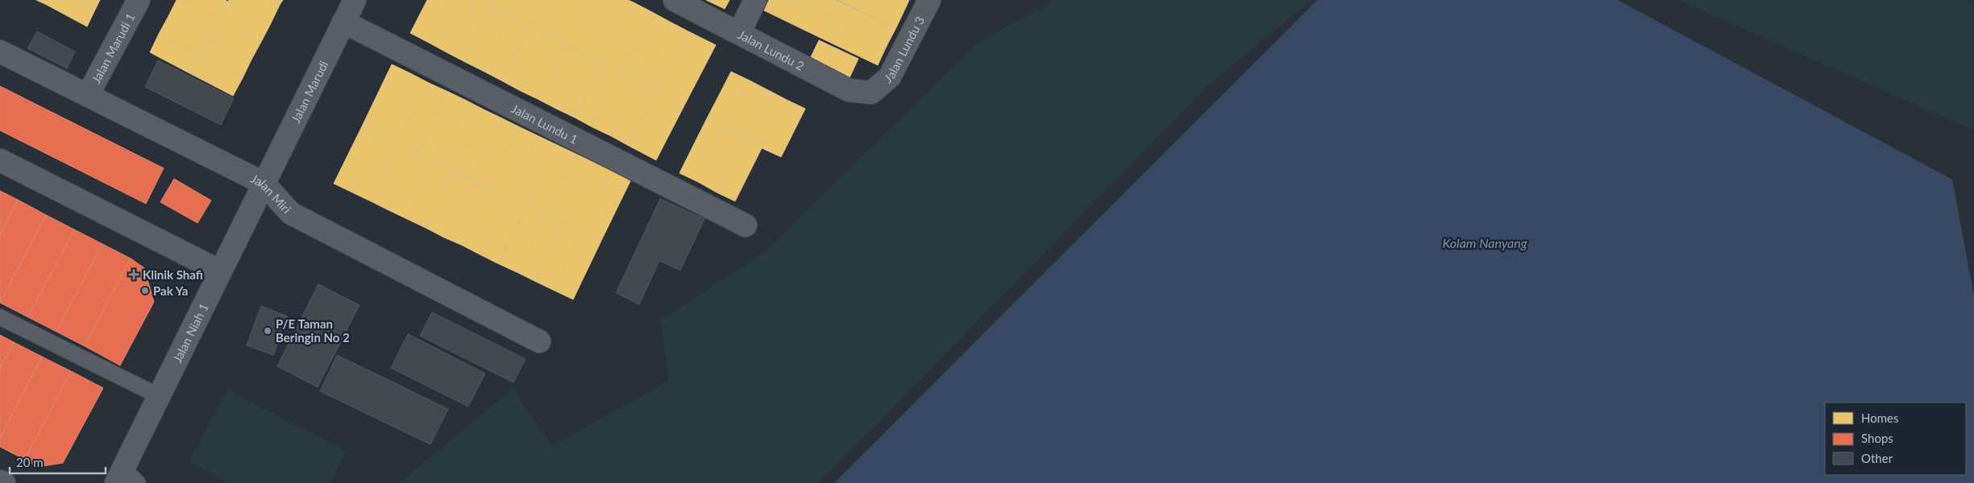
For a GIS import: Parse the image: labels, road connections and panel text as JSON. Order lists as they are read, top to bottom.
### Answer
{
  "streets": {
    "street": [
      "Jalan Marudi 1",
      "Jalan Lundu 3",
      "Jalan Lundu 2",
      "Jalan Marudi",
      "Jalan Lundu 1",
      "Jalan Miri",
      "Jalan Niah 1"
    ]
  },
  "crossings": [
    ["Jalan Marudi 1", "Jalan Miri"],
    ["Jalan Lundu 3", "Jalan Lundu 2"],
    ["Jalan Marudi", "Jalan Lundu 1"],
    ["Jalan Marudi", "Jalan Miri"],
    ["Jalan Marudi", "Jalan Niah 1"],
    ["Jalan Miri", "Jalan Niah 1"]
  ],
  "water": ["Kolam Nanyang"],
  "places": {
    "health": ["Klinik Shafi"],
    "other": ["Pak Ya", "P/E Taman Beringin No 2"]
  },
  "legend": ["Homes", "Shops", "Other"],
  "scale_bar": "20 m"
}
